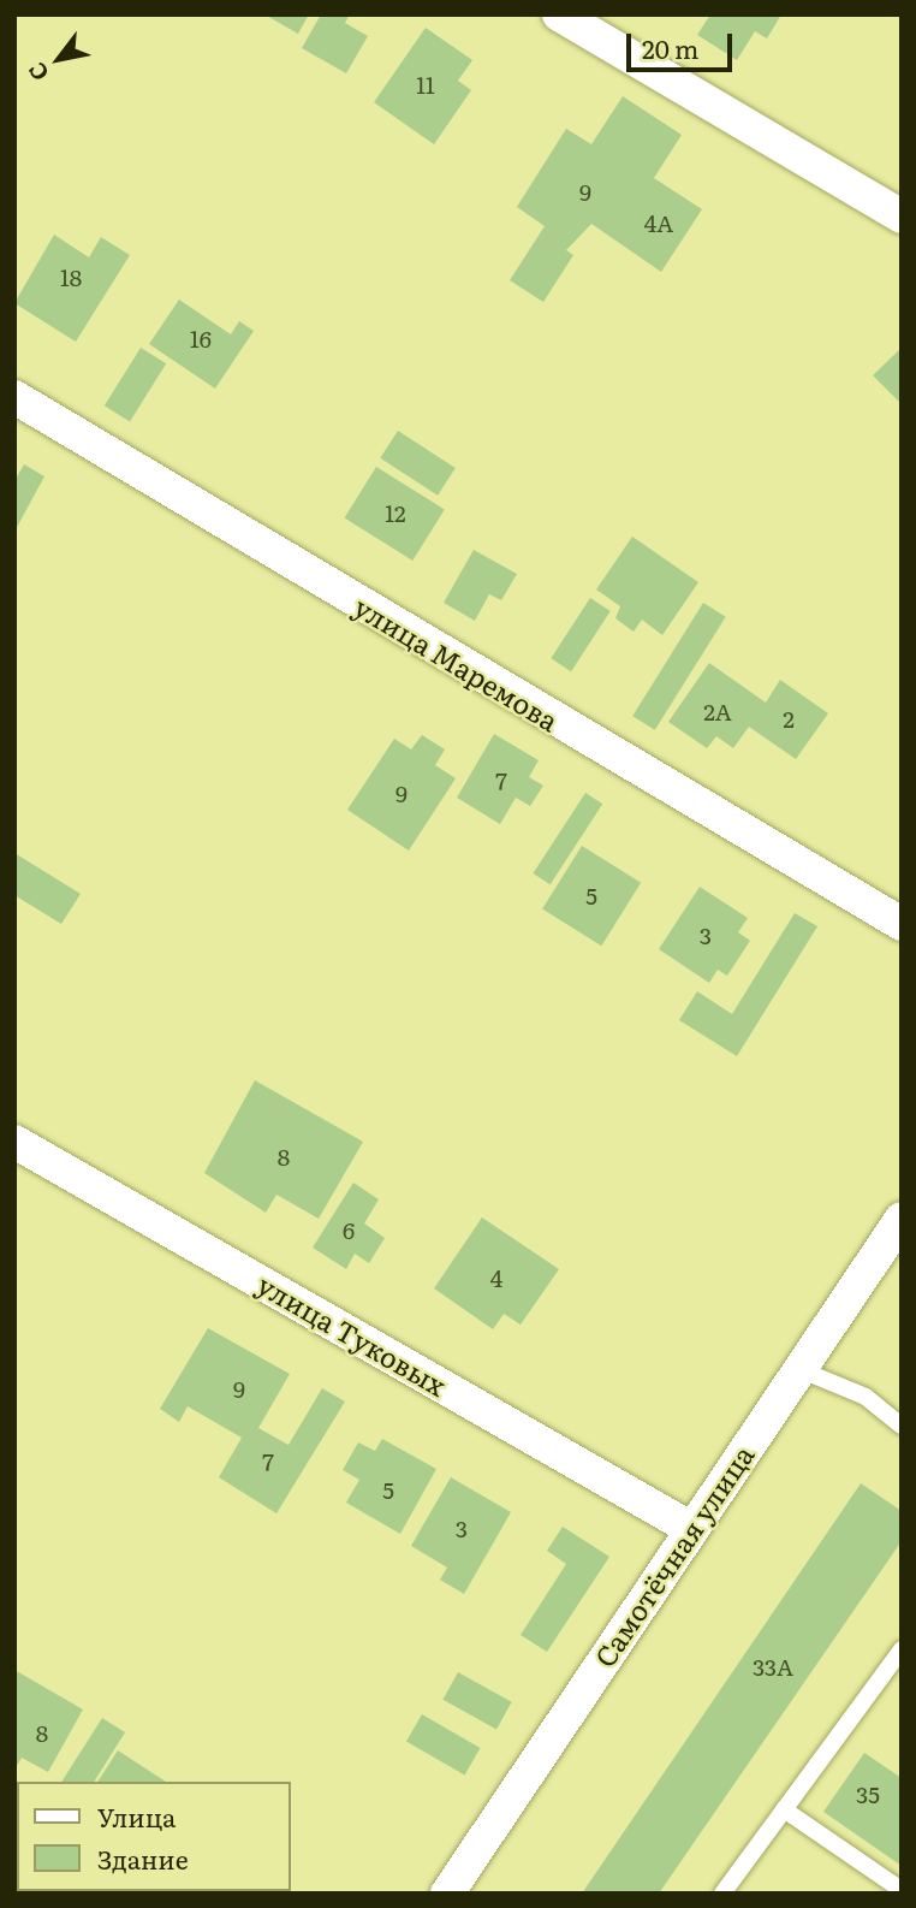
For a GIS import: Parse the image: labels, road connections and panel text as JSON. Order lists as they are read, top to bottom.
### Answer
{
  "streets": {
    "street": ["улица Маремова", "улица Туковых", "Самотёчная улица"]
  },
  "crossings": [
    ["улица Туковых", "Самотёчная улица"]
  ],
  "house_numbers": [
    "11",
    "9",
    "4А",
    "18",
    "16",
    "12",
    "2А",
    "2",
    "7",
    "9",
    "5",
    "3",
    "8",
    "6",
    "4",
    "9",
    "7",
    "5",
    "3",
    "33А",
    "8",
    "35"
  ],
  "legend": ["Улица", "Здание"],
  "scale_bar": "20 m",
  "north": "bottom left"
}
